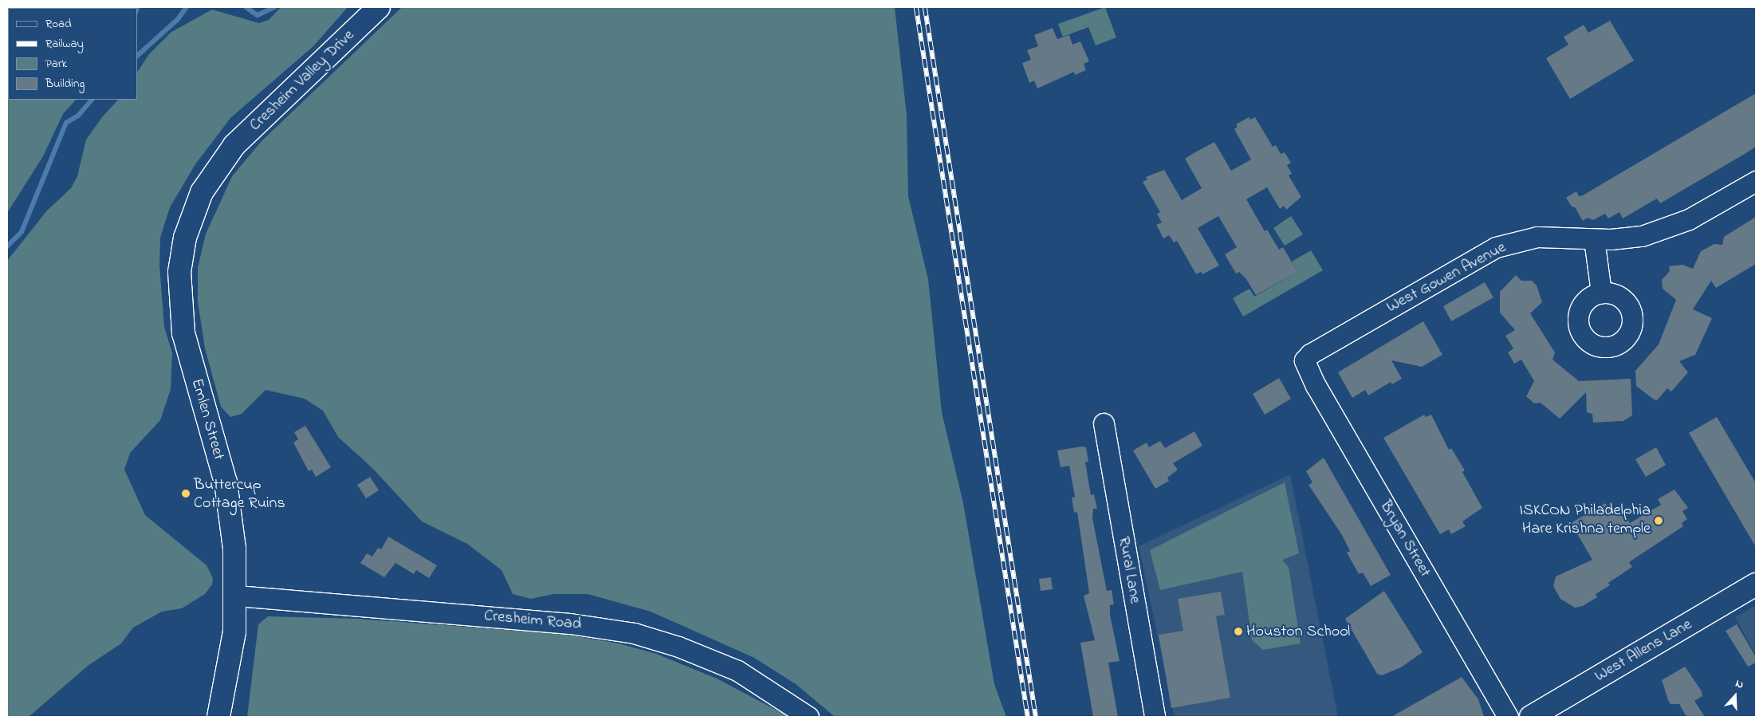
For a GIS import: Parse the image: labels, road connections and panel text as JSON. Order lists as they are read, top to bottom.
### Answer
{
  "streets": {
    "main road": ["Cresheim Valley Drive", "Emlen Street", "West Allens Lane"],
    "street": [
      "West Gowen Avenue",
      "Bryan Street",
      "Rural Lane",
      "Cresheim Road"
    ]
  },
  "crossings": [
    ["Cresheim Valley Drive", "Emlen Street"],
    ["West Gowen Avenue", "Bryan Street"],
    ["Emlen Street", "Cresheim Road"]
  ],
  "places": ["Buttercup Cottage Ruins", "ISKCON Philadelphia Hare Krishna temple", "Houston School"],
  "legend": [
    "Road",
    "Railway",
    "Park",
    "Building"
  ],
  "north": "top"
}
